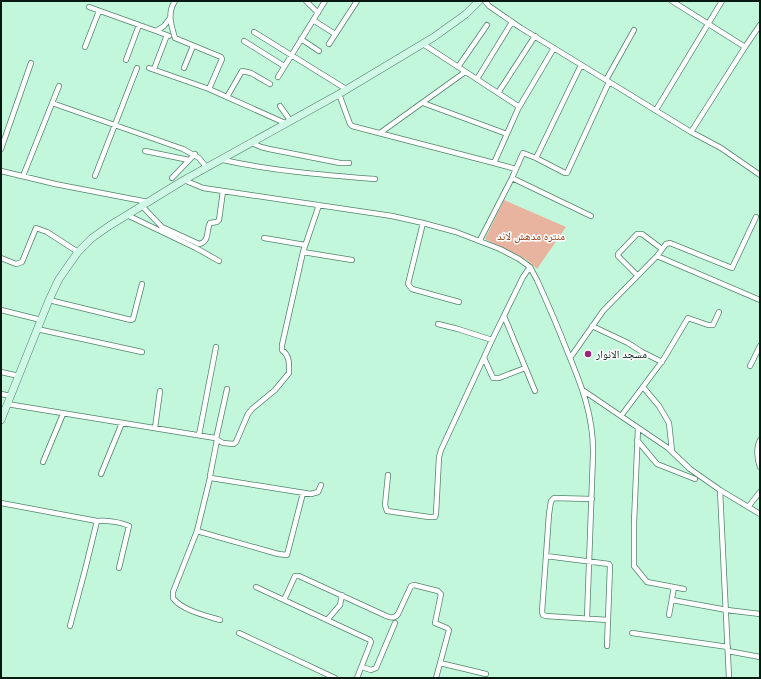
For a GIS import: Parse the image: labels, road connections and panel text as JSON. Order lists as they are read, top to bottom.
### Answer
{
  "parks": ["منتره مدهش لاند"],
  "places": ["مسجد الانوار"]
}
